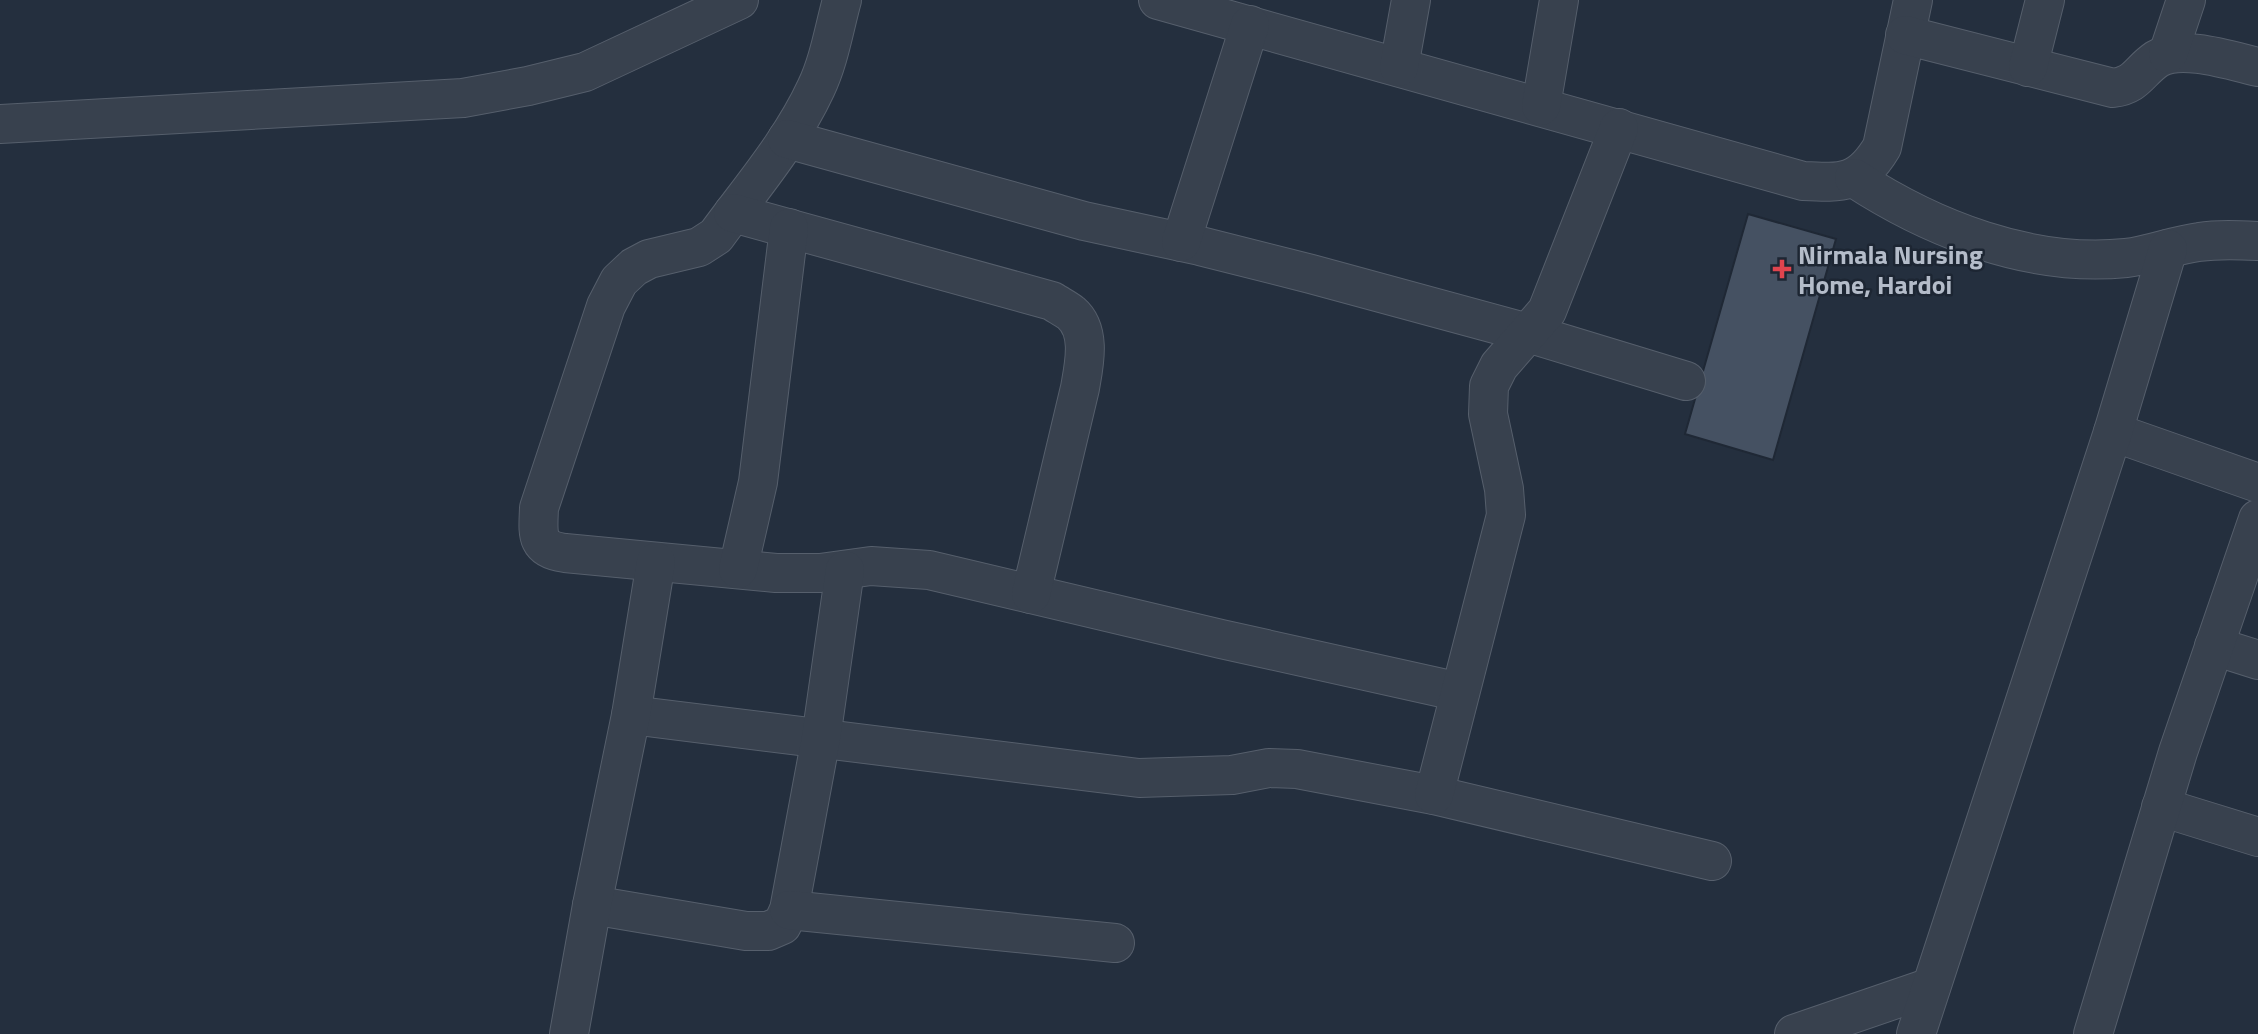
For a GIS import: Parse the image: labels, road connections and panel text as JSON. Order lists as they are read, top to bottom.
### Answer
{
  "places": {
    "health": ["Nirmala Nursing Home, Hardoi"]
  }
}
